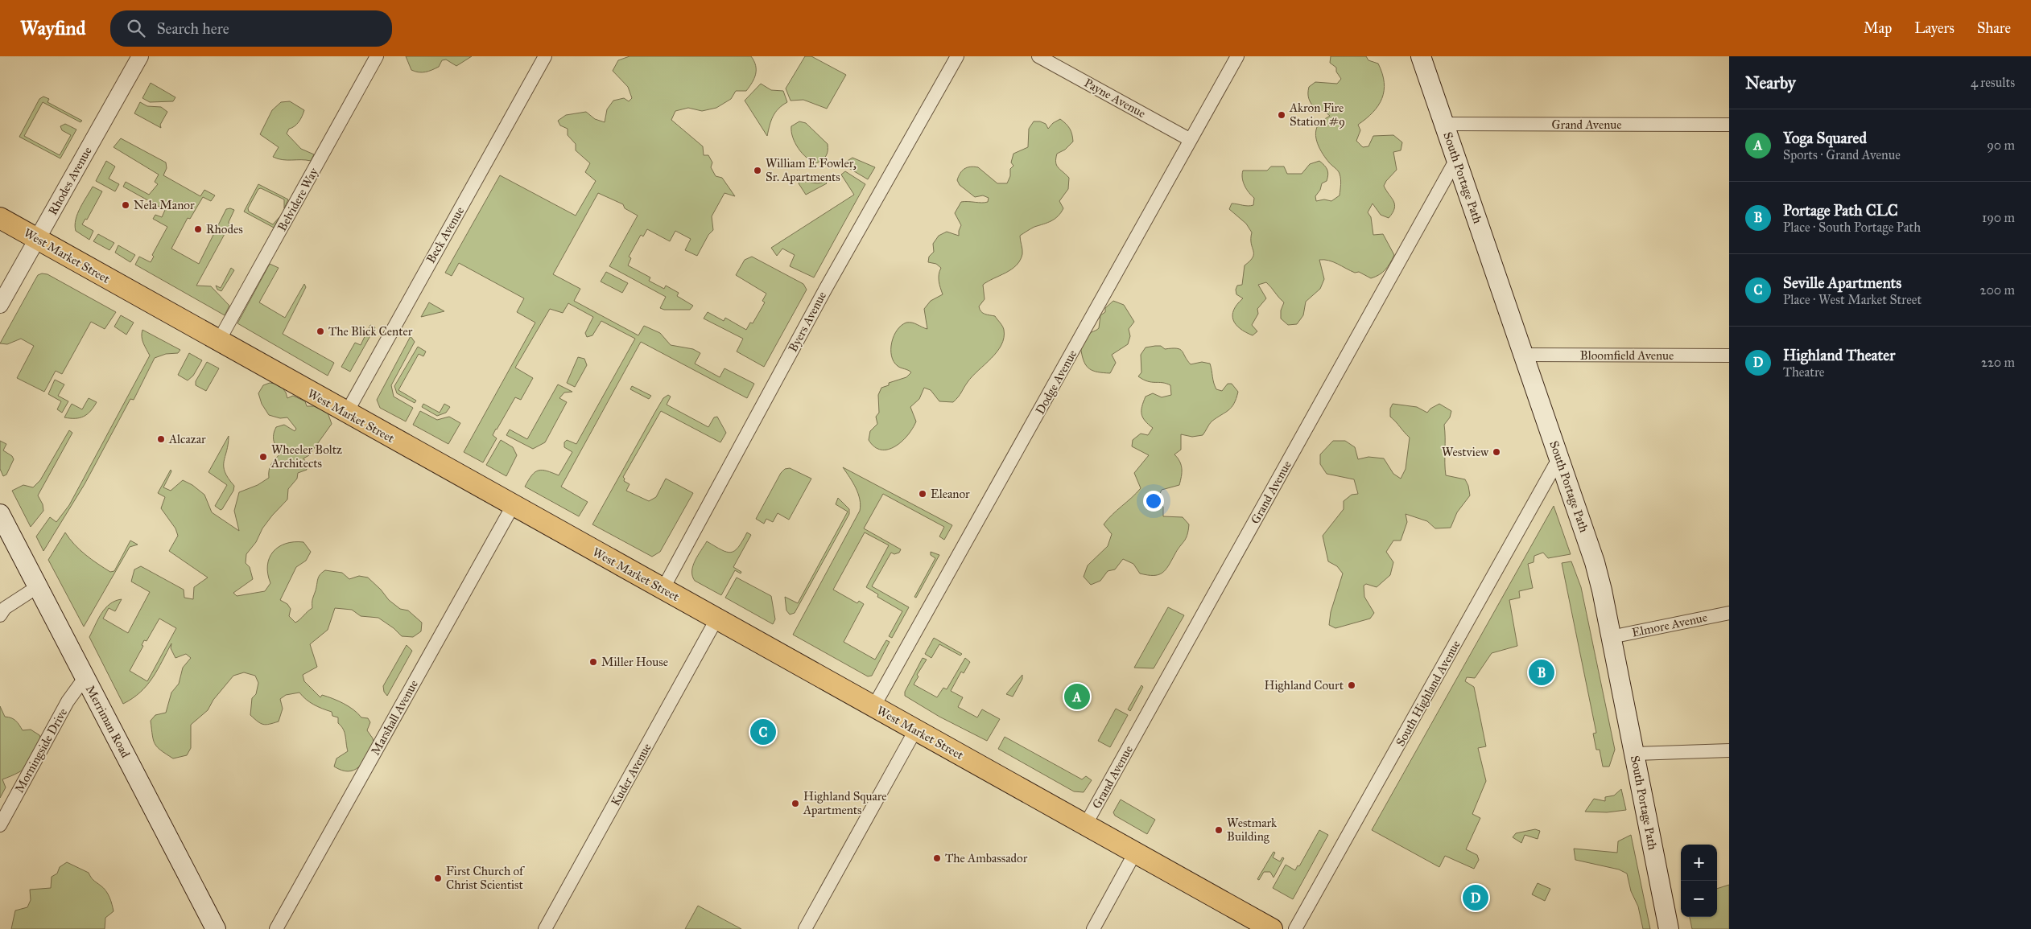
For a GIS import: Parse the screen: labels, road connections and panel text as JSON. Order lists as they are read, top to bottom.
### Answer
{
  "streets": {
    "main road": ["South Portage Path", "West Market Street", "Merriman Road"],
    "street": [
      "Payne Avenue",
      "Grand Avenue",
      "Rhodes Avenue",
      "Belvidere Way",
      "Beck Avenue",
      "Byers Avenue",
      "Bloomfield Avenue",
      "Dodge Avenue",
      "Elmore Avenue",
      "South Highland Avenue",
      "Marshall Avenue",
      "Morningside Drive",
      "Kuder Avenue"
    ]
  },
  "crossings": [
    ["Payne Avenue", "Dodge Avenue"],
    ["Grand Avenue", "South Portage Path"],
    ["Grand Avenue", "West Market Street"],
    ["South Portage Path", "Bloomfield Avenue"],
    ["South Portage Path", "Elmore Avenue"],
    ["South Portage Path", "South Highland Avenue"],
    ["Rhodes Avenue", "West Market Street"],
    ["Belvidere Way", "West Market Street"],
    ["Beck Avenue", "West Market Street"],
    ["West Market Street", "Byers Avenue"],
    ["West Market Street", "Dodge Avenue"],
    ["West Market Street", "Marshall Avenue"],
    ["West Market Street", "Kuder Avenue"],
    ["Merriman Road", "Morningside Drive"]
  ],
  "places": [
    "Akron Fire Station #9",
    "William E Fowler, Sr. Apartments",
    "Nela Manor",
    "Rhodes",
    "The Blick Center",
    "Alcazar",
    "Westview",
    "Wheeler Boltz Architects",
    "Eleanor",
    "Miller House",
    "Highland Court",
    "Highland Square Apartments",
    "Westmark Building",
    "The Ambassador",
    "First Church of Christ Scientist"
  ],
  "page": {
    "header": "Wayfind",
    "search": "Search here",
    "nav": ["Map", "Layers", "Share"],
    "heading": ["Nearby", "4 results"],
    "list": [
      {
        "mark": "A",
        "name": "Yoga Squared",
        "note": "Sports · Grand Avenue",
        "value": "90 m"
      },
      {
        "mark": "B",
        "name": "Portage Path CLC",
        "note": "Place · South Portage Path",
        "value": "190 m"
      },
      {
        "mark": "C",
        "name": "Seville Apartments",
        "note": "Place · West Market Street",
        "value": "200 m"
      },
      {
        "mark": "D",
        "name": "Highland Theater",
        "note": "Theatre",
        "value": "220 m"
      }
    ],
    "pins": [
      "B",
      "A",
      "C",
      "D"
    ],
    "map_buttons": ["+", "−"]
  }
}
